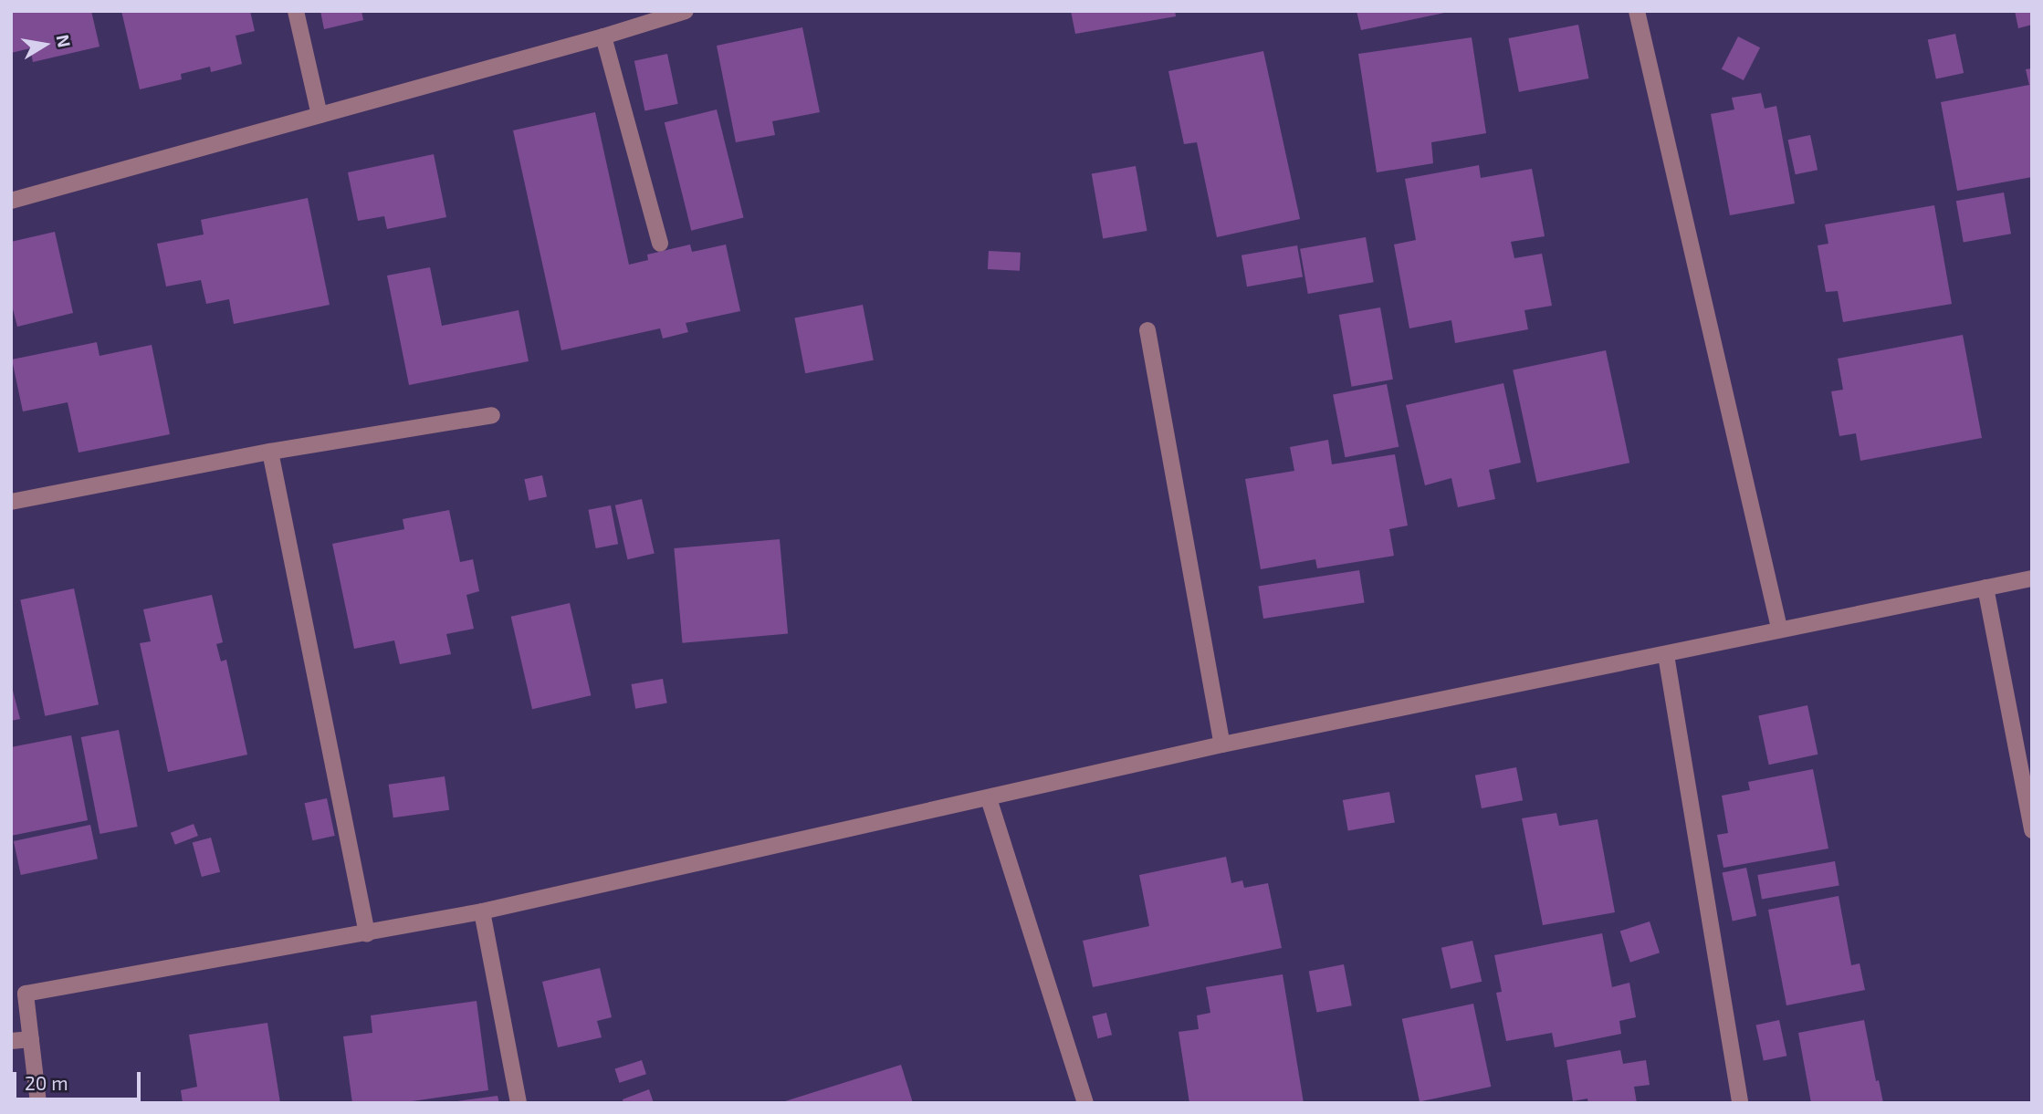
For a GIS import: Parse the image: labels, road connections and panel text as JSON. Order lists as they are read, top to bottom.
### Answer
{
  "scale_bar": "20 m",
  "north": "right"
}
